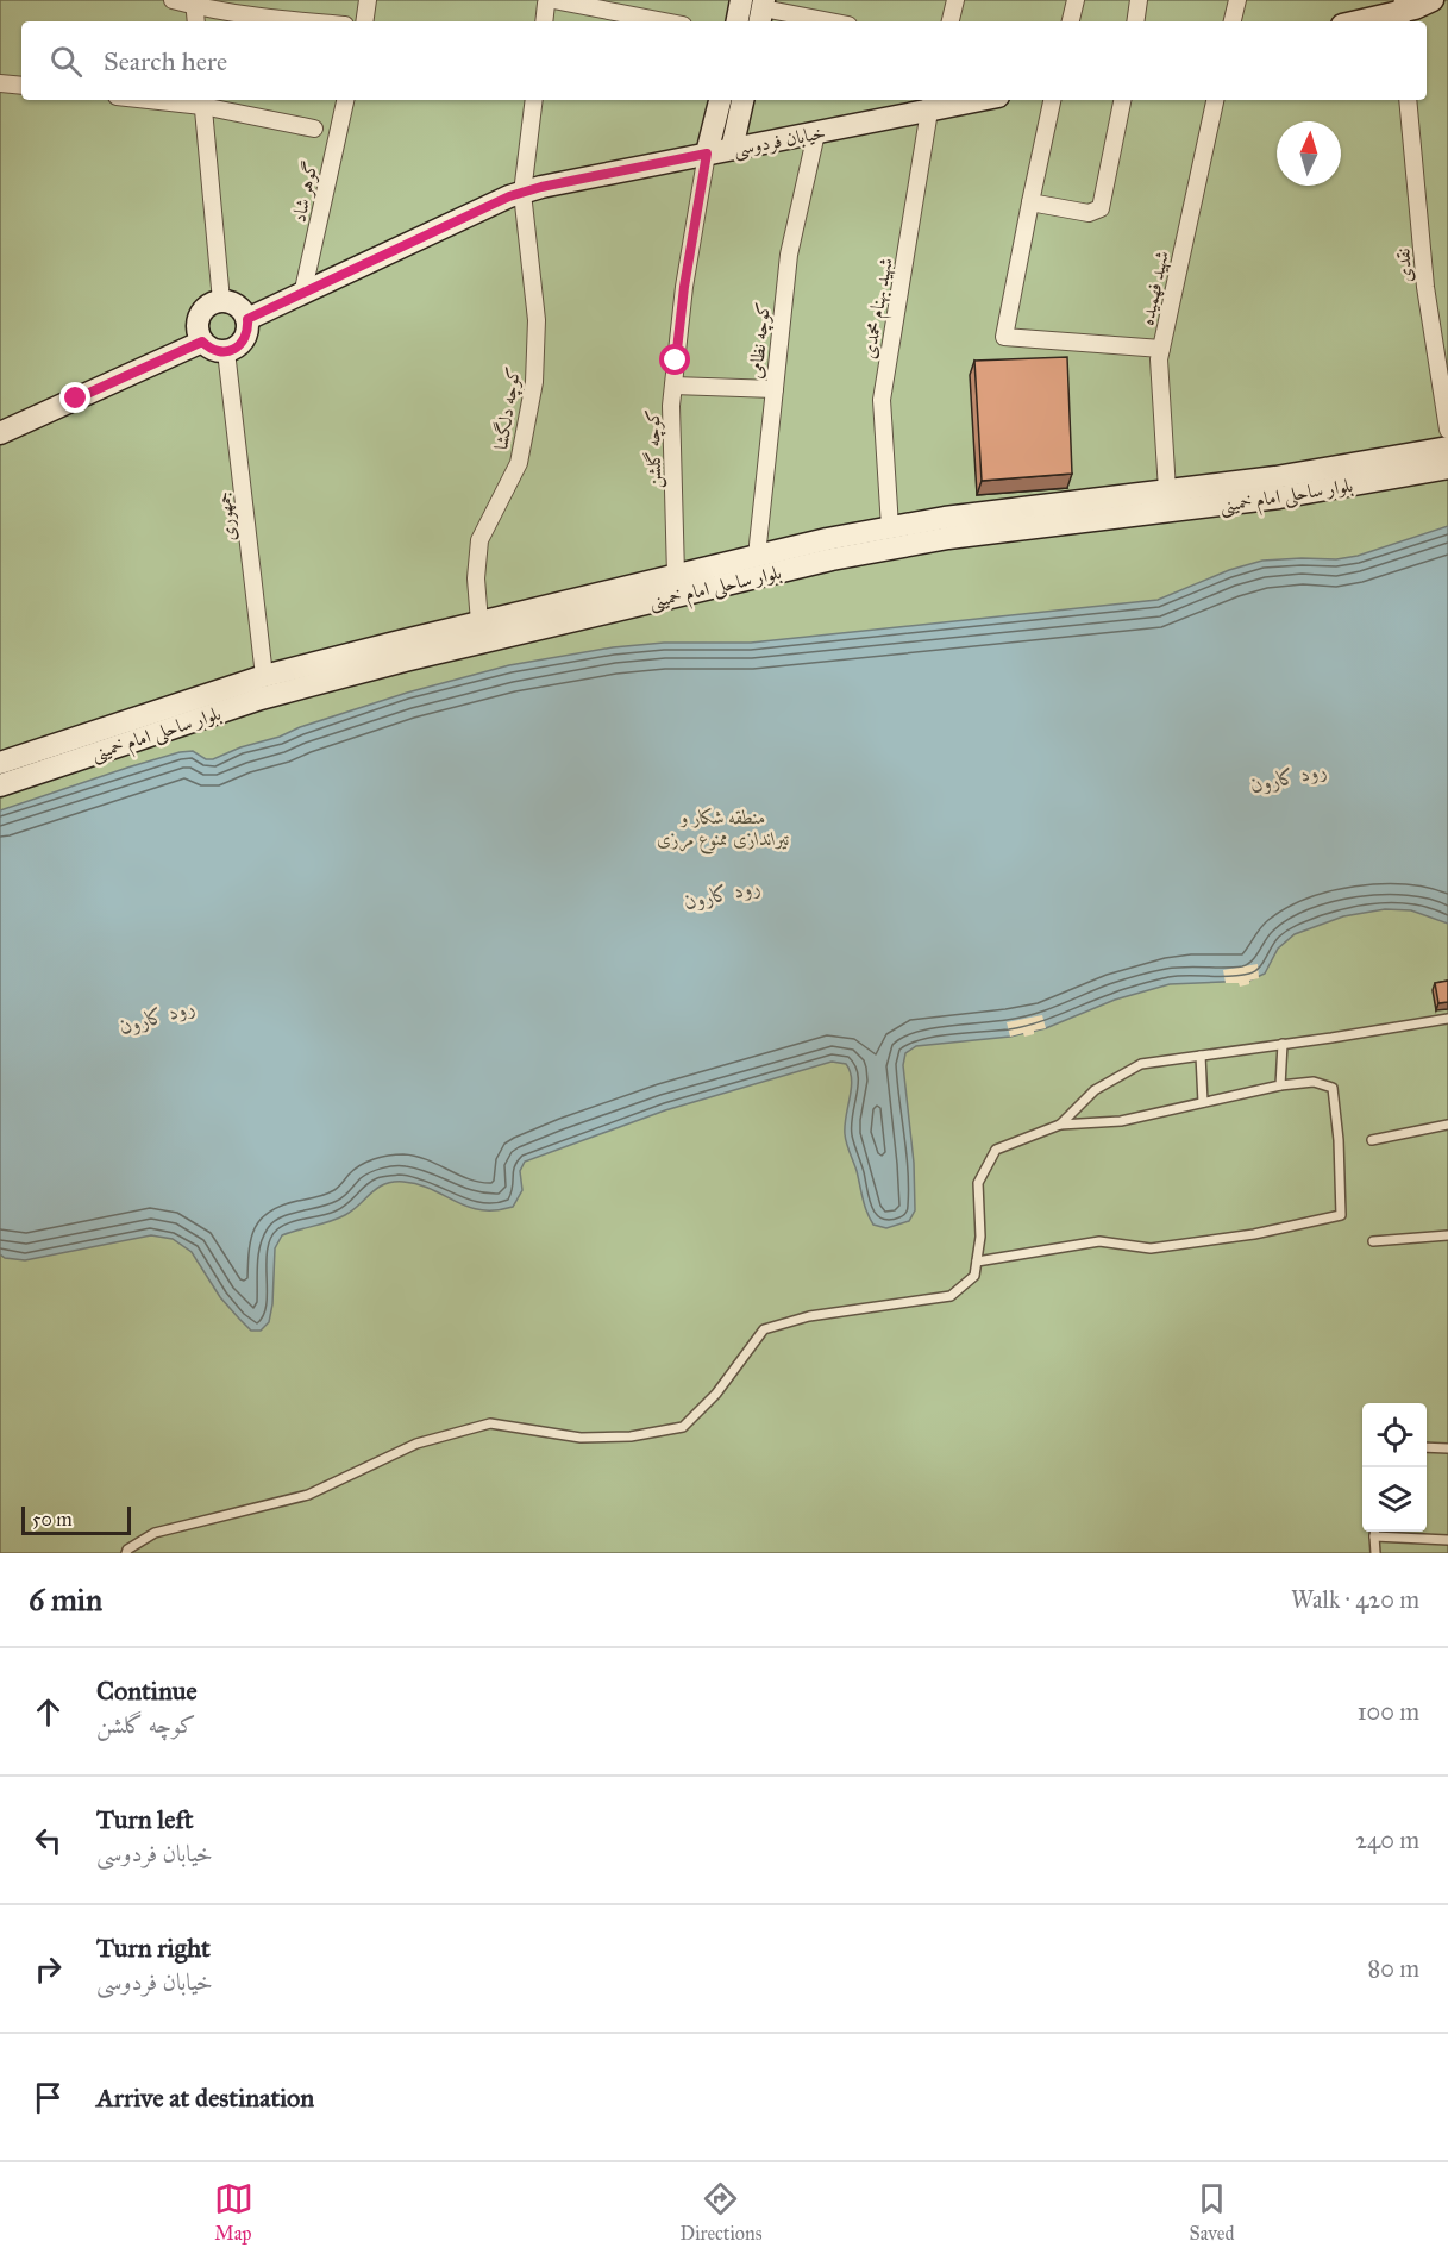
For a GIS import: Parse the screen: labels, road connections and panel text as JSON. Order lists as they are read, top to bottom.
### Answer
{
  "streets": {
    "main road": ["خیابان فردوسی", "بلوار ساحلی امام خمینی"],
    "street": [
      "گوهر شاد",
      "نقدی",
      "شهید فهمیده",
      "شهید بهنام محمدی",
      "کوچه نظامی",
      "کوچه دلگشا",
      "کوچه گلشن",
      "جمهوری"
    ]
  },
  "crossings": [
    ["خیابان فردوسی", "گوهر شاد"],
    ["خیابان فردوسی", "شهید بهنام محمدی"],
    ["خیابان فردوسی", "کوچه نظامی"],
    ["خیابان فردوسی", "کوچه دلگشا"],
    ["خیابان فردوسی", "کوچه گلشن"],
    ["خیابان فردوسی", "جمهوری"],
    ["شهید فهمیده", "بلوار ساحلی امام خمینی"],
    ["شهید بهنام محمدی", "بلوار ساحلی امام خمینی"],
    ["کوچه نظامی", "بلوار ساحلی امام خمینی"],
    ["کوچه دلگشا", "بلوار ساحلی امام خمینی"],
    ["کوچه گلشن", "بلوار ساحلی امام خمینی"],
    ["بلوار ساحلی امام خمینی", "جمهوری"]
  ],
  "water": ["رود کارون"],
  "parks": ["منطقه شکار و تیراندازی ممنوع مرزی"],
  "scale_bar": "50 m",
  "north": "top",
  "page": {
    "search": "Search here",
    "scale": "50 m",
    "heading": ["6 min", "Walk · 420 m"],
    "list": [
      ["Continue", "کوچه گلشن", "100 m"],
      ["Turn left", "خیابان فردوسی", "240 m"],
      ["Turn right", "خیابان فردوسی", "80 m"],
      "Arrive at destination"
    ],
    "nav": ["Map", "Directions", "Saved"]
  }
}
